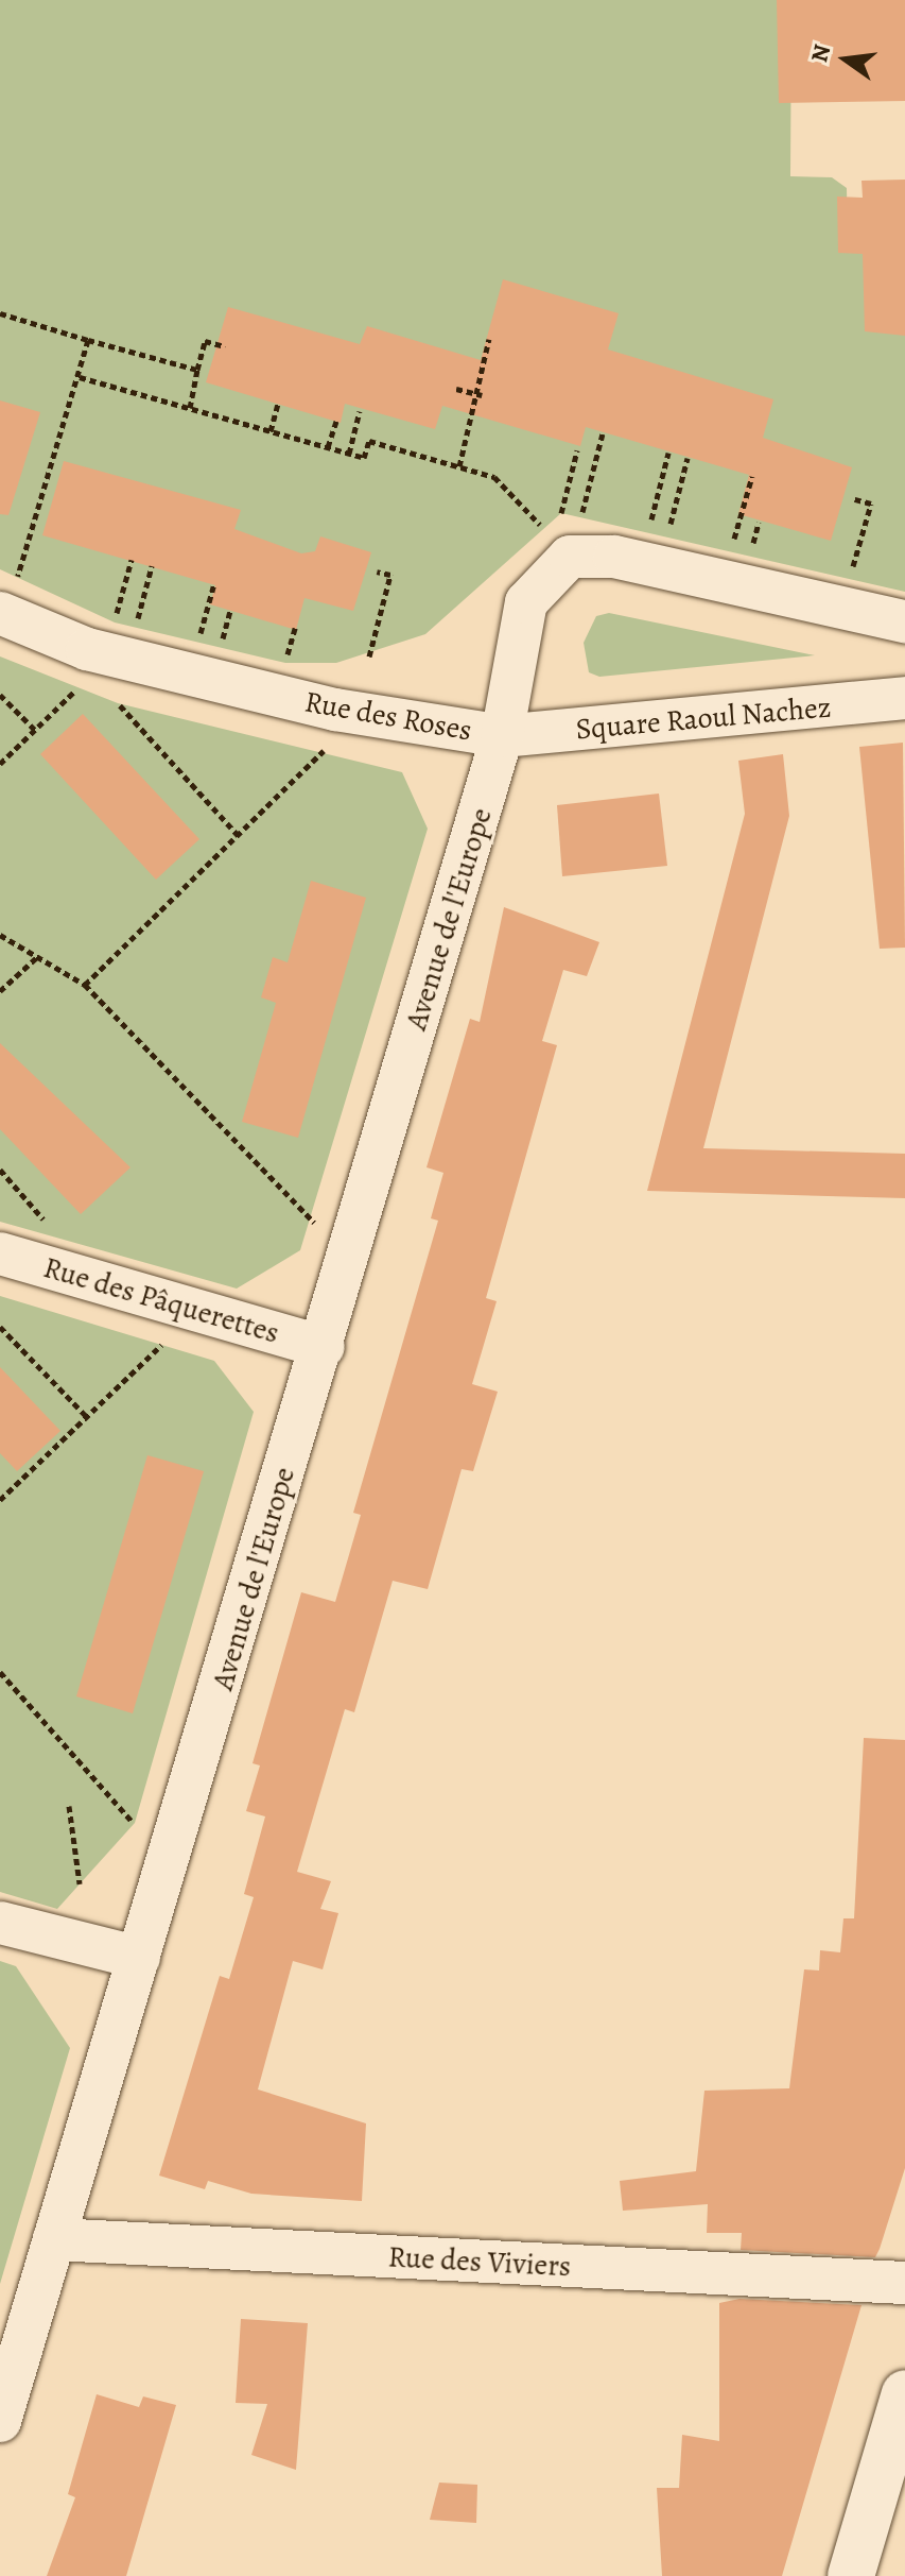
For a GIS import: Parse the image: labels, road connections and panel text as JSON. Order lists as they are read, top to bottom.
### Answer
{
  "streets": {
    "street": [
      "Rue des Roses",
      "Square Raoul Nachez",
      "Avenue de l'Europe",
      "Rue des Pâquerettes",
      "Rue des Viviers"
    ]
  },
  "crossings": [
    ["Rue des Roses", "Square Raoul Nachez"],
    ["Rue des Roses", "Avenue de l'Europe"],
    ["Square Raoul Nachez", "Avenue de l'Europe"],
    ["Avenue de l'Europe", "Rue des Pâquerettes"],
    ["Avenue de l'Europe", "Rue des Viviers"]
  ],
  "north": "left"
}
